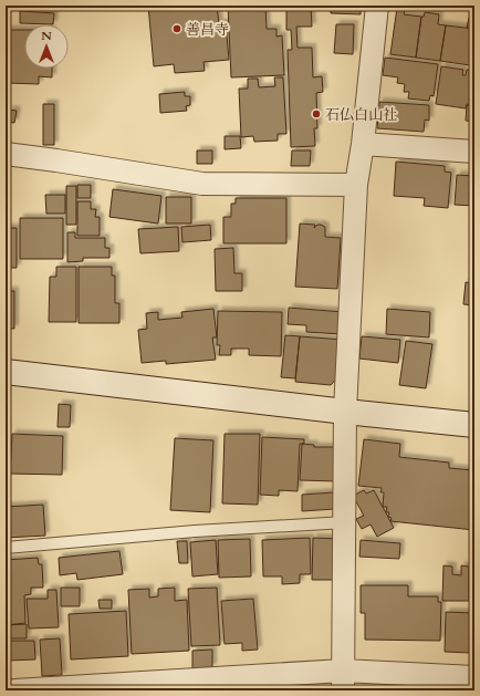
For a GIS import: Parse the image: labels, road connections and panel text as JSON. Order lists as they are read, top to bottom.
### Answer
{
  "places": ["善昌寺", "石仏白山社"],
  "north": "top"
}
